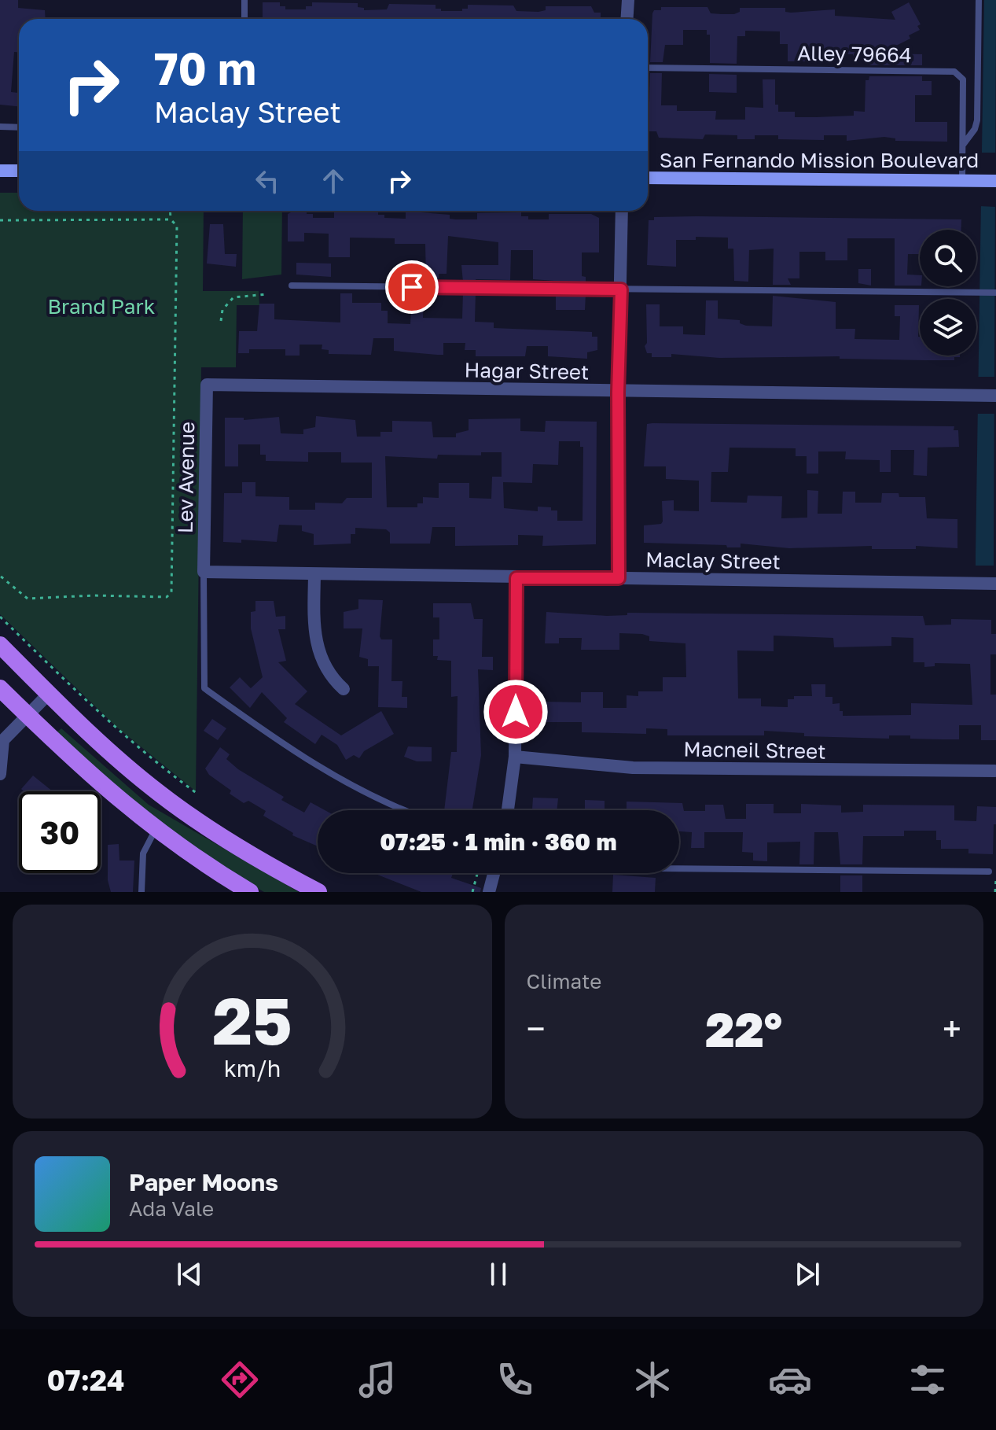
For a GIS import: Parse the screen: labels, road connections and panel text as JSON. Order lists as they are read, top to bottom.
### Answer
{
  "streets": {
    "main road": ["San Fernando Mission Boulevard"],
    "street": [
      "Hagar Street",
      "Lev Avenue",
      "Maclay Street",
      "Macneil Street"
    ],
    "lane": ["Alley 79664"]
  },
  "crossings": [
    ["Alley 79664", "San Fernando Mission Boulevard"],
    ["Hagar Street", "Lev Avenue"],
    ["Lev Avenue", "Maclay Street"]
  ],
  "parks": ["Brand Park"],
  "page": {
    "turn": ["70 m", "Maclay Street"],
    "limit": "30",
    "trip": "07:25 · 1 min · 360 m",
    "tile": "Climate",
    "heat": ["−", "22°", "+"],
    "song": ["Paper Moons", "Ada Vale"],
    "tabs": "07:24",
    "gauge": ["25", "km/h"]
  }
}
